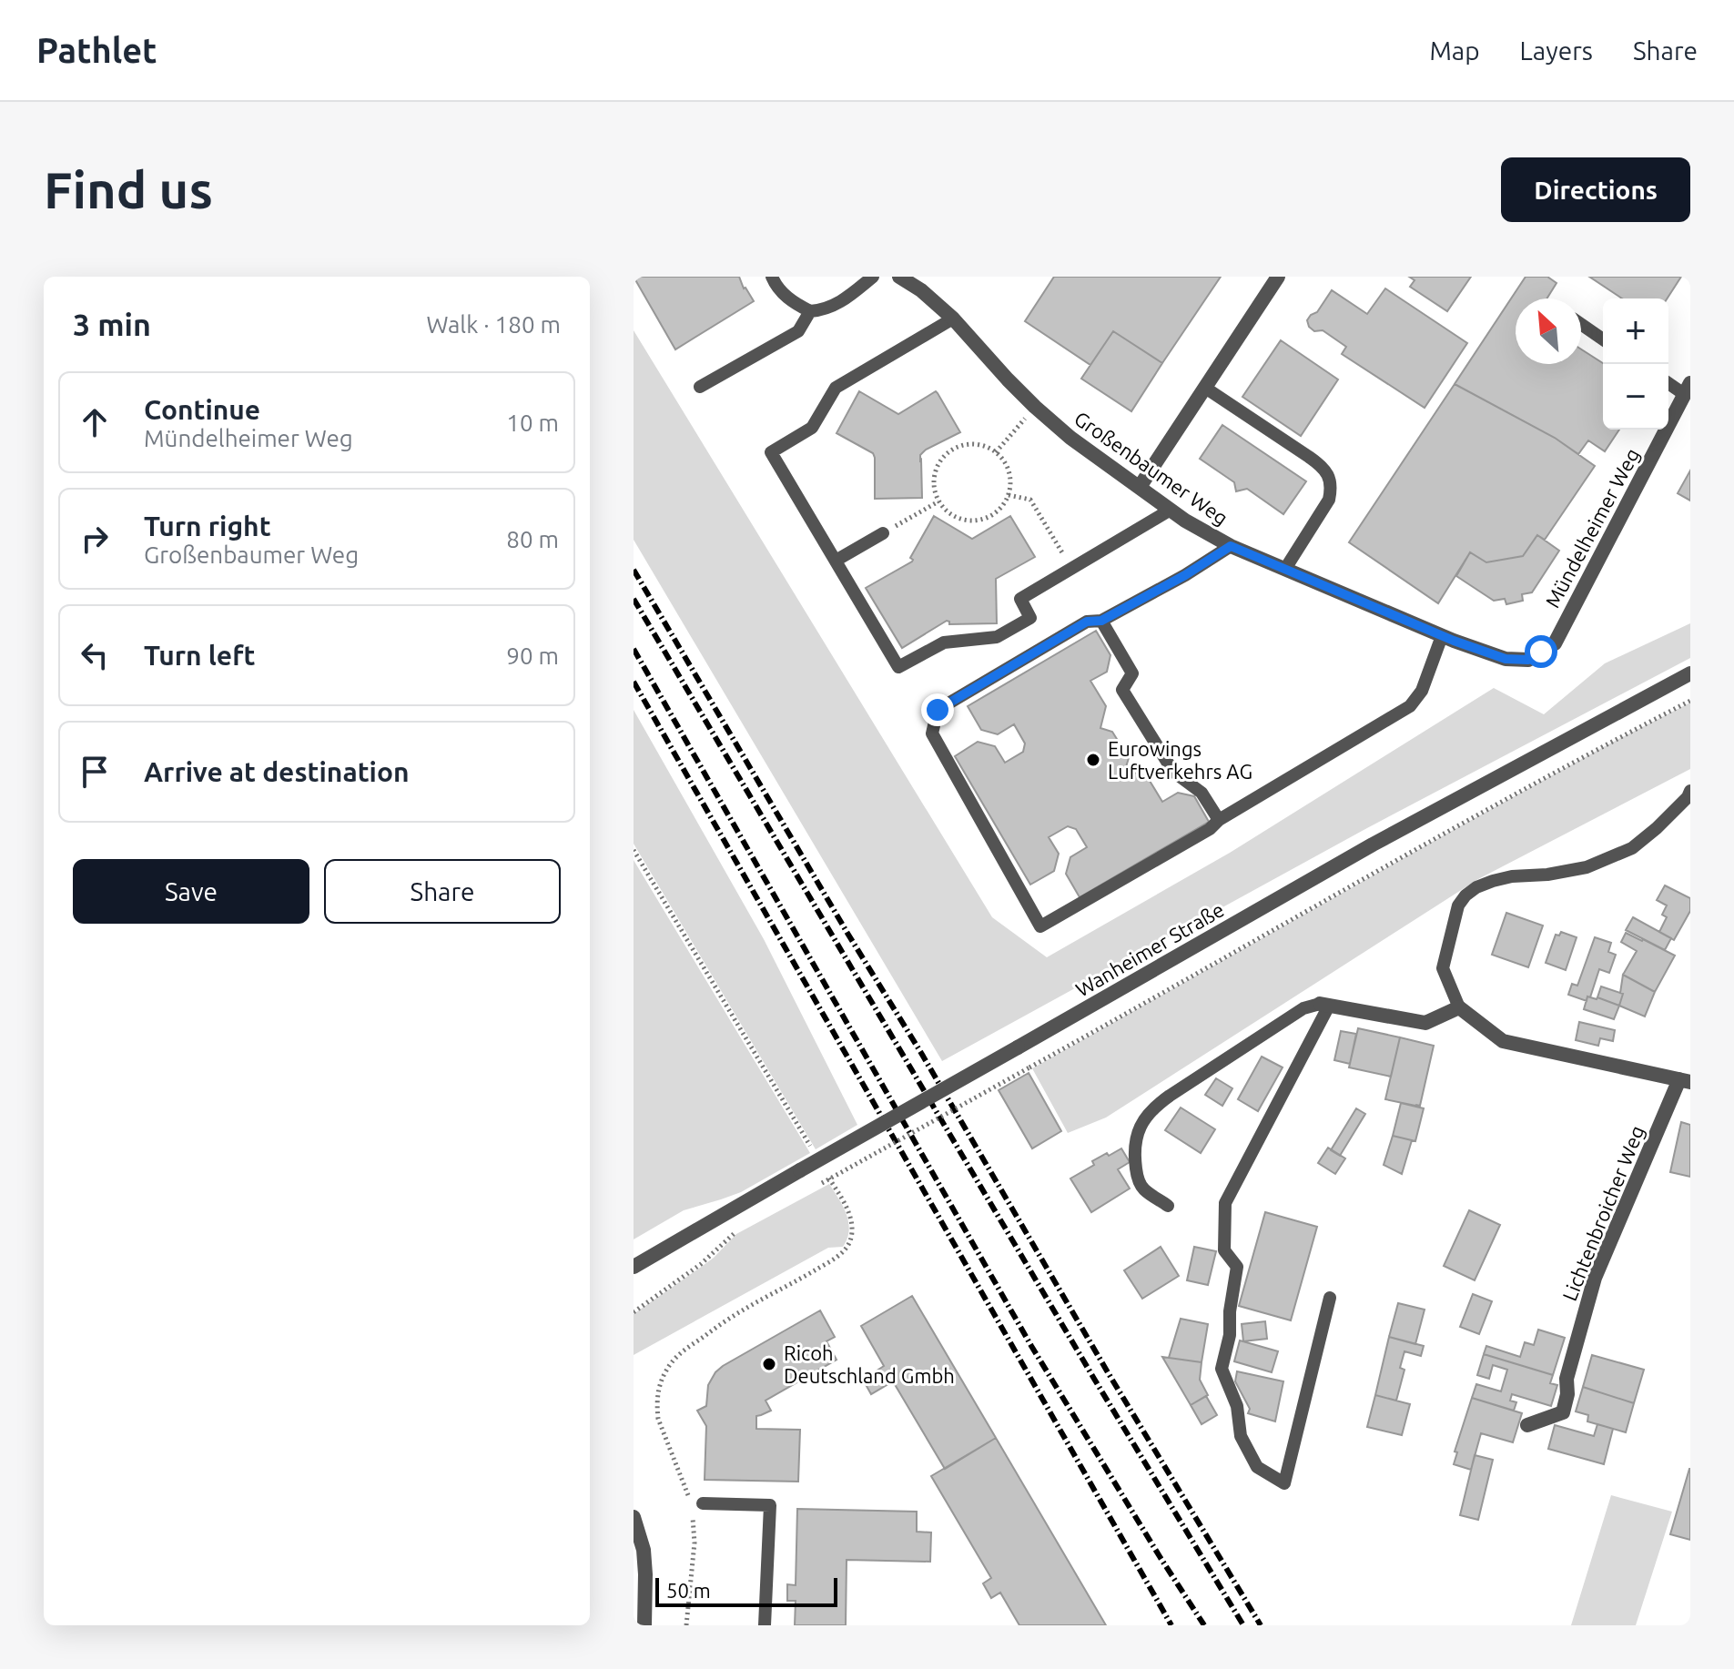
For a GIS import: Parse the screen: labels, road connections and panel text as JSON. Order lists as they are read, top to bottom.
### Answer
{
  "streets": {
    "street": [
      "Großenbaumer Weg",
      "Mündelheimer Weg",
      "Wanheimer Straße",
      "Lichtenbroicher Weg"
    ]
  },
  "crossings": [
    ["Großenbaumer Weg", "Mündelheimer Weg"]
  ],
  "places": ["Eurowings Luftverkehrs AG", "Ricoh Deutschland Gmbh"],
  "scale_bar": "50 m",
  "north": "top left",
  "page": {
    "header": "Pathlet",
    "nav": ["Map", "Layers", "Share"],
    "buttons": [
      "Directions",
      ["Save", "Share"]
    ],
    "title": "Find us",
    "heading": ["3 min", "Walk · 180 m"],
    "map_buttons": ["+", "−"],
    "list": [
      ["Continue", "Mündelheimer Weg", "10 m"],
      ["Turn right", "Großenbaumer Weg", "80 m"],
      ["Turn left", "90 m"],
      "Arrive at destination"
    ],
    "scale": "50 m"
  }
}
